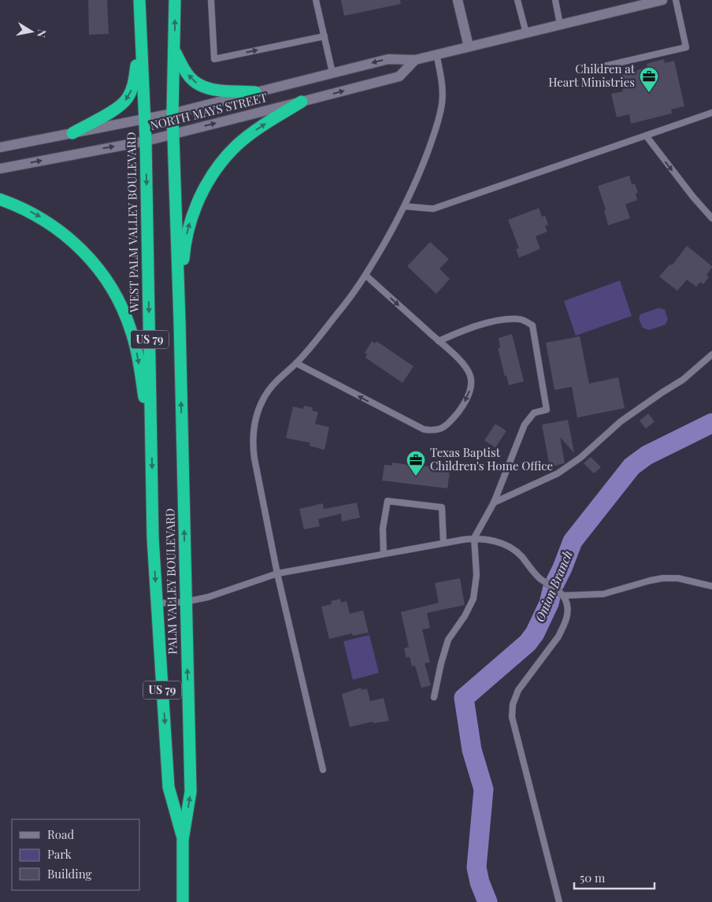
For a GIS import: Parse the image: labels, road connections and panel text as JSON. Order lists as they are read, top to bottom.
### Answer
{
  "streets": {
    "highway": ["WEST PALM VALLEY BOULEVARD", "US 79", "PALM VALLEY BOULEVARD"],
    "main road": ["NORTH MAYS STREET"]
  },
  "crossings": [
    ["NORTH MAYS STREET", "WEST PALM VALLEY BOULEVARD"],
    ["NORTH MAYS STREET", "US 79"],
    ["WEST PALM VALLEY BOULEVARD", "PALM VALLEY BOULEVARD"],
    ["US 79", "PALM VALLEY BOULEVARD"]
  ],
  "water": ["Onion Branch"],
  "places": {
    "office": ["Children at Heart Ministries", "Texas Baptist Children's Home Office"]
  },
  "legend": ["Road", "Park", "Building"],
  "scale_bar": "50 m",
  "north": "right"
}
